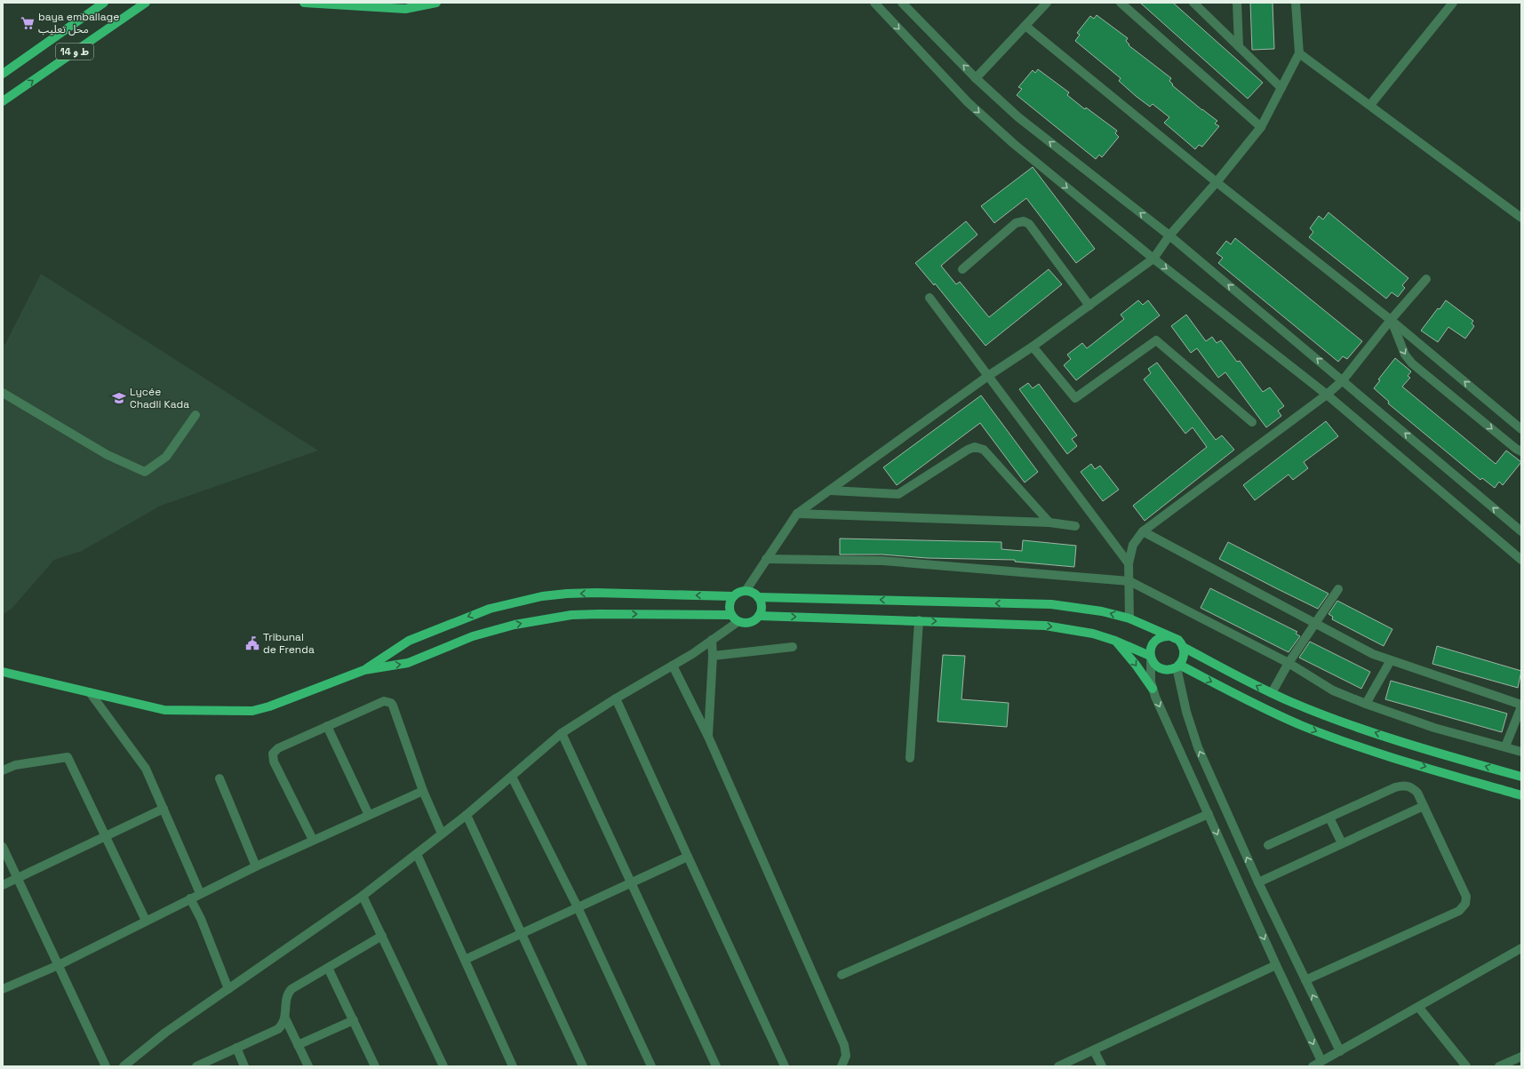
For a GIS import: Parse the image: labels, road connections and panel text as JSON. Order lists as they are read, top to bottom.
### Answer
{
  "streets": {
    "main road": ["ط و 14"]
  },
  "places": {
    "supermarket": ["baya emballage محل تعليب"],
    "school or university": ["Lycée Chadli Kada"],
    "public building": ["Tribunal de Frenda"]
  }
}
